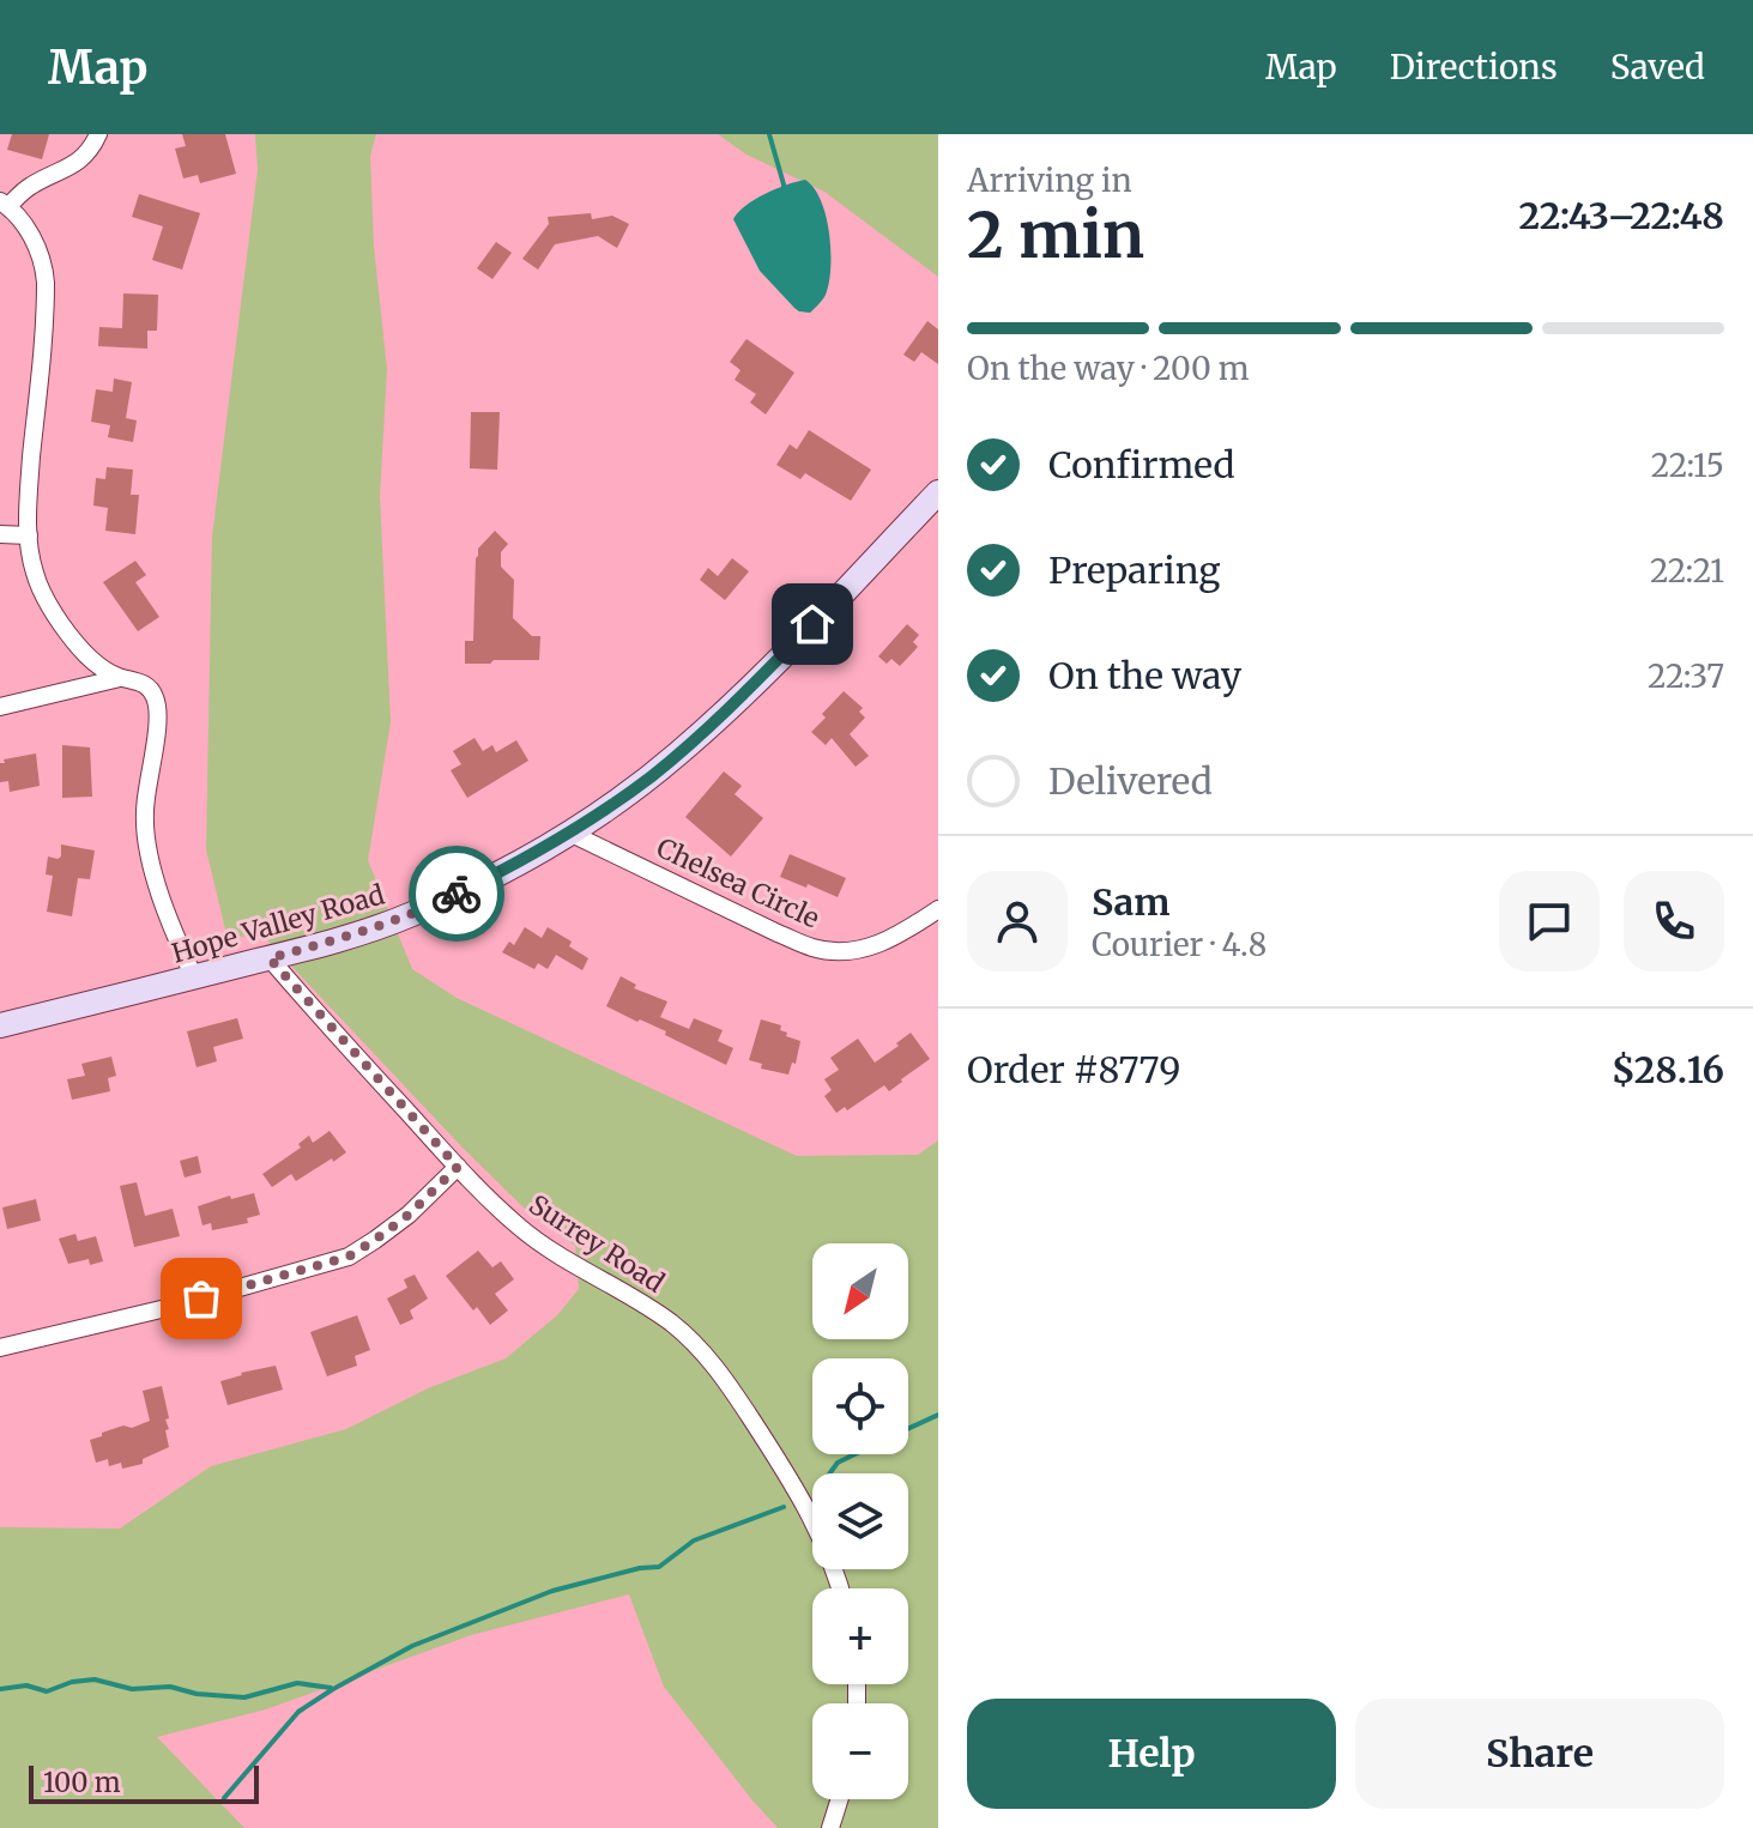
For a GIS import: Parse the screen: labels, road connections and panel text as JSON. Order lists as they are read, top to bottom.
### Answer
{
  "streets": {
    "main road": ["Hope Valley Road"],
    "street": ["Chelsea Circle", "Surrey Road"]
  },
  "crossings": [
    ["Chelsea Circle", "Hope Valley Road"],
    ["Hope Valley Road", "Surrey Road"]
  ],
  "scale_bar": "100 m",
  "north": "bottom left",
  "page": {
    "header": "Map",
    "nav": ["Map", "Directions", "Saved"],
    "heading": ["2 min", "Arriving in", "22:43–22:48"],
    "panel": [
      "Sam",
      "Courier · 4.8",
      "Order #8779",
      "$28.16"
    ],
    "bar": "On the way · 200 m",
    "list": [
      ["Confirmed", "22:15"],
      ["Preparing", "22:21"],
      ["On the way", "22:37"],
      "Delivered"
    ],
    "map_buttons": ["+", "−"],
    "buttons": ["Help", "Share"],
    "scale": "100 m"
  }
}
